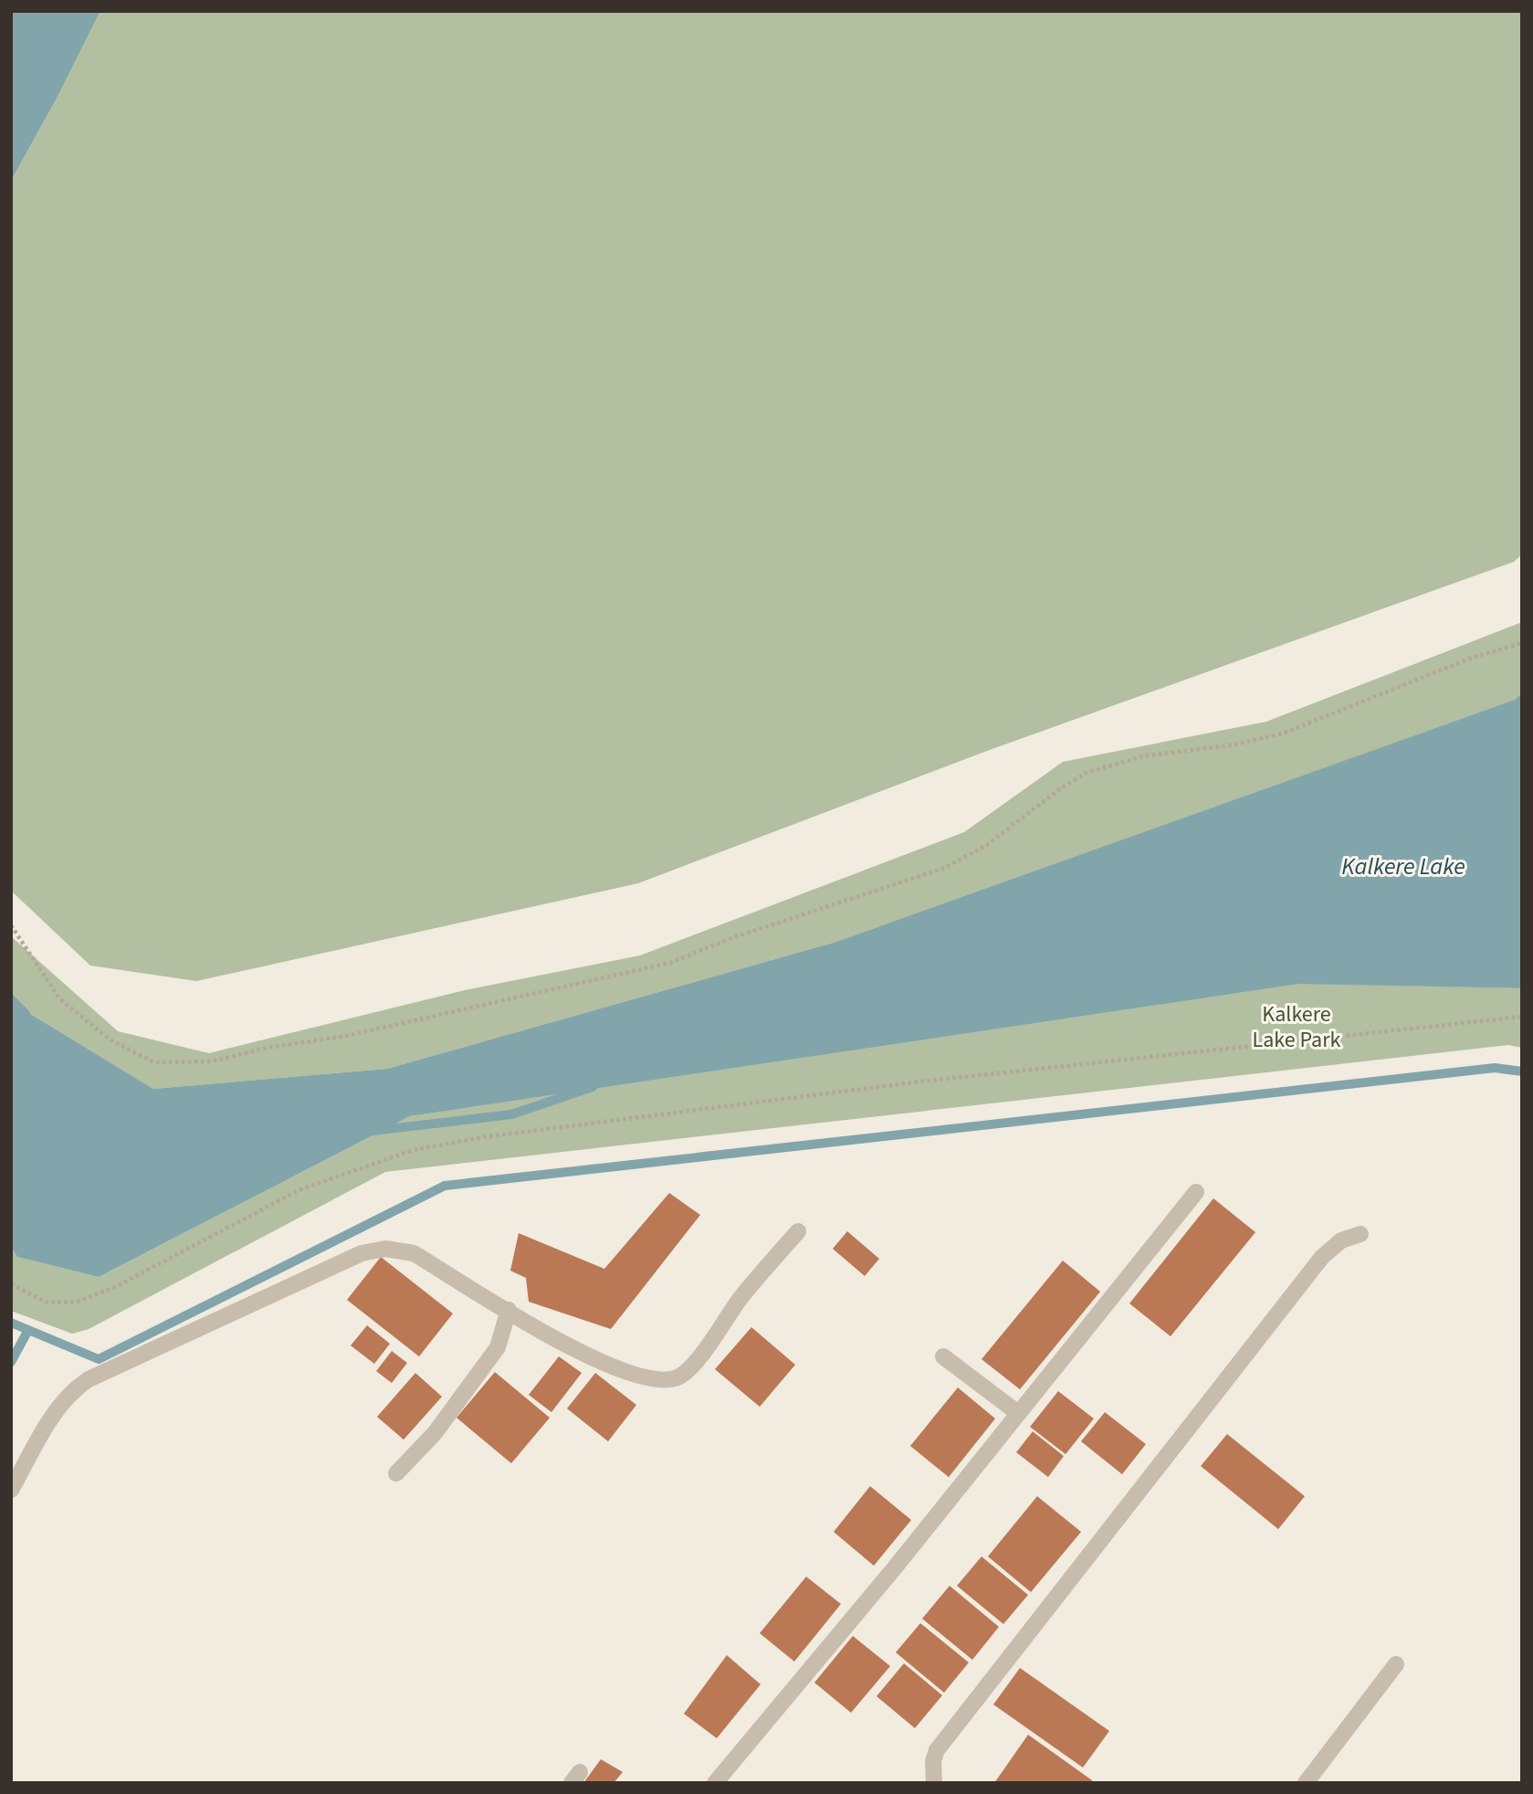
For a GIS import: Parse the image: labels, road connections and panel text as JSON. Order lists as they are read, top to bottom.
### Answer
{
  "water": ["Kalkere Lake"],
  "parks": ["Kalkere Lake Park"]
}
